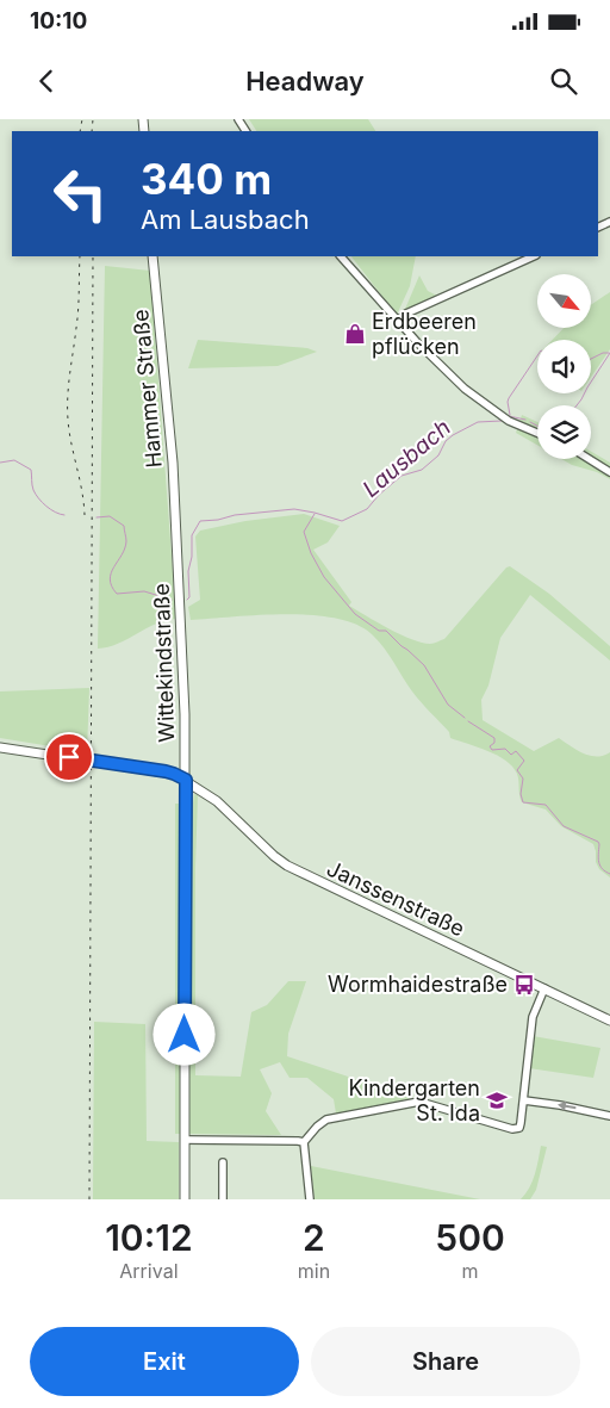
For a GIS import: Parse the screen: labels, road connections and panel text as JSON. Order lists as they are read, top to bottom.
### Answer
{
  "streets": {
    "main road": ["Hammer Straße", "Wittekindstraße", "Janssenstraße"]
  },
  "crossings": [
    ["Hammer Straße", "Wittekindstraße"],
    ["Wittekindstraße", "Janssenstraße"]
  ],
  "water": ["Lausbach"],
  "places": {
    "shop": ["Erdbeeren pflücken"],
    "bus stop": ["Wormhaidestraße"],
    "school or university": ["Kindergarten St. Ida"]
  },
  "north": "bottom right",
  "page": {
    "status": "10:10",
    "header": "Headway",
    "turn": ["340 m", "Am Lausbach"],
    "eta": [
      "10:12",
      "Arrival",
      "2",
      "min",
      "500",
      "m"
    ],
    "buttons": ["Exit", "Share"]
  }
}
